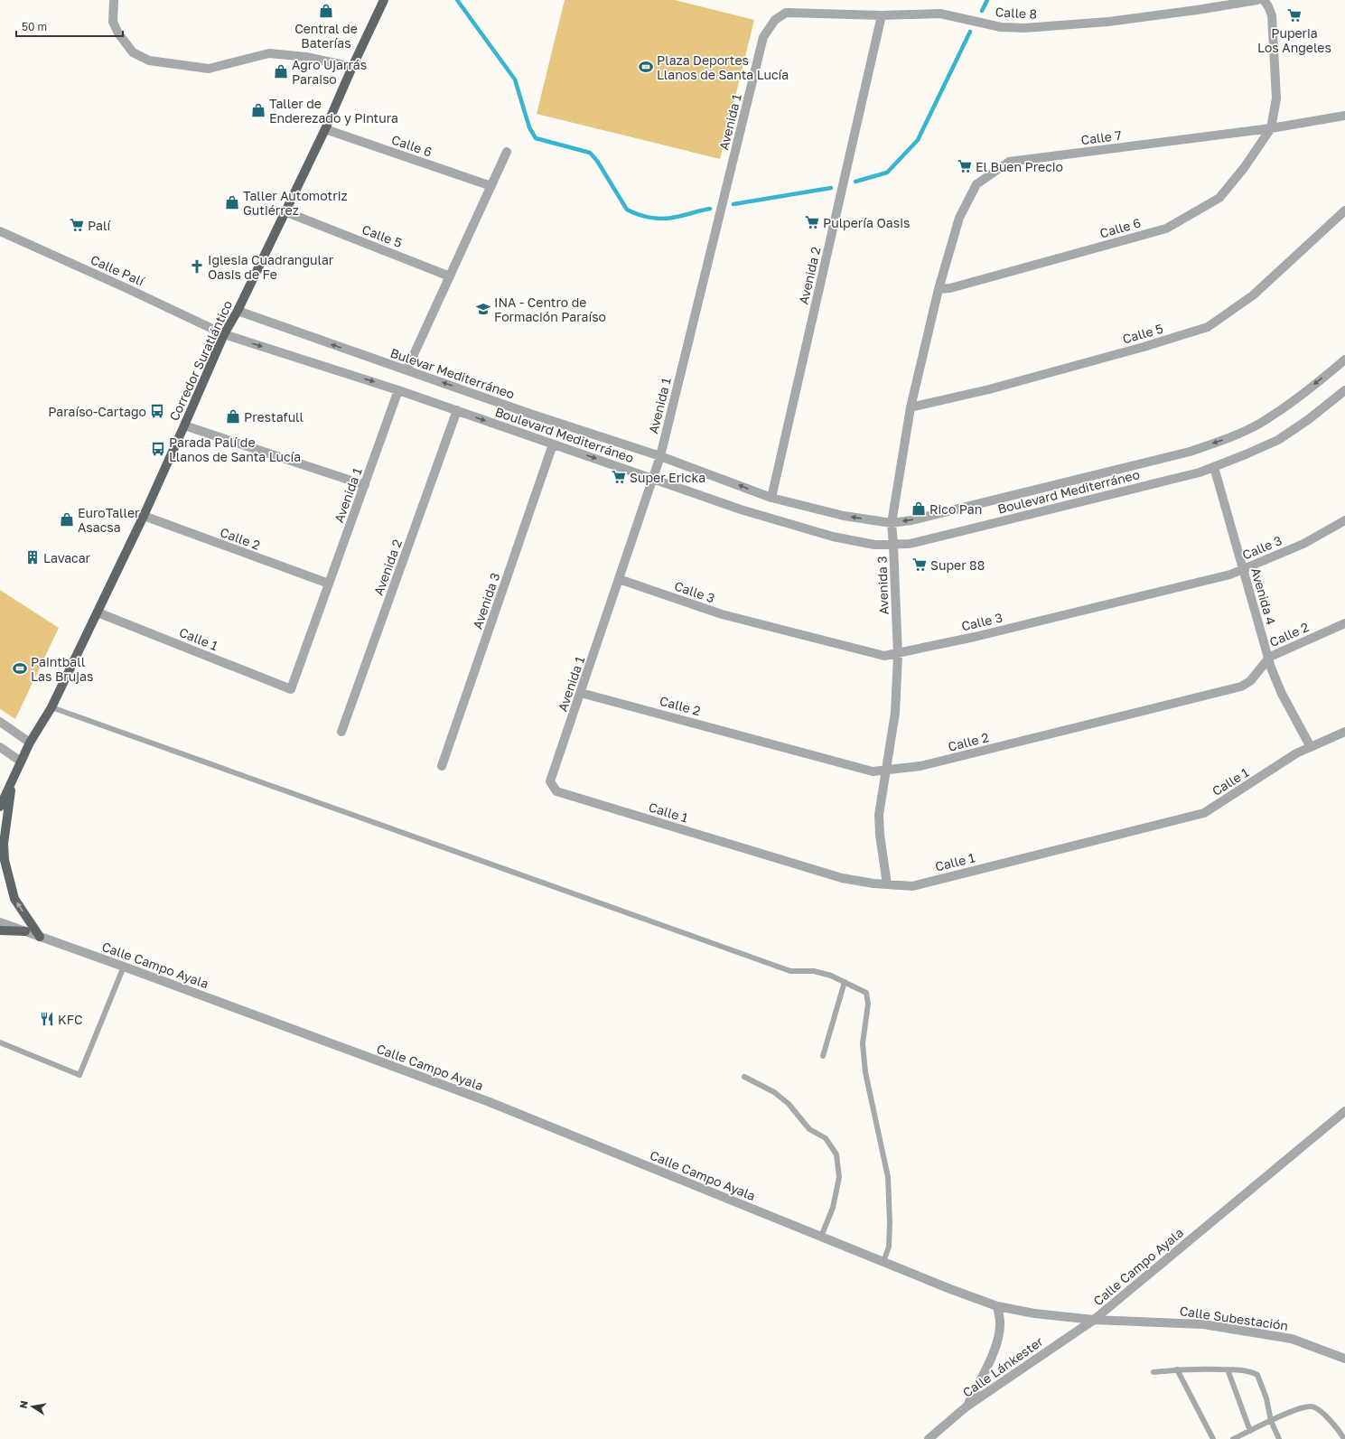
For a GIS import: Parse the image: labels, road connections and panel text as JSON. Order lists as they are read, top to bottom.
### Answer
{
  "streets": {
    "main road": ["Corredor Suratlántico"],
    "street": [
      "Calle 8",
      "Avenida 1",
      "Calle 7",
      "Calle 6",
      "Calle 5",
      "Calle Palí",
      "Avenida 2",
      "Bulevar Mediterráneo",
      "Boulevard Mediterráneo",
      "Calle 2",
      "Calle 3",
      "Avenida 3",
      "Avenida 4",
      "Calle 1",
      "Calle Campo Ayala",
      "Calle Subestación",
      "Calle Lánkester"
    ]
  },
  "crossings": [
    ["Calle 8", "Avenida 1"],
    ["Calle 8", "Avenida 2"],
    ["Avenida 1", "Bulevar Mediterráneo"],
    ["Avenida 1", "Boulevard Mediterráneo"],
    ["Avenida 1", "Calle 2"],
    ["Avenida 1", "Calle 3"],
    ["Avenida 1", "Calle 1"],
    ["Calle 7", "Calle 6"],
    ["Calle 7", "Avenida 3"],
    ["Calle 6", "Corredor Suratlántico"],
    ["Calle 6", "Avenida 3"],
    ["Calle 5", "Corredor Suratlántico"],
    ["Calle 5", "Avenida 3"],
    ["Calle Palí", "Corredor Suratlántico"],
    ["Calle Palí", "Boulevard Mediterráneo"],
    ["Avenida 2", "Boulevard Mediterráneo"],
    ["Corredor Suratlántico", "Bulevar Mediterráneo"],
    ["Corredor Suratlántico", "Boulevard Mediterráneo"],
    ["Corredor Suratlántico", "Calle 2"],
    ["Corredor Suratlántico", "Calle 1"],
    ["Bulevar Mediterráneo", "Boulevard Mediterráneo"],
    ["Boulevard Mediterráneo", "Avenida 3"],
    ["Boulevard Mediterráneo", "Avenida 4"],
    ["Calle 2", "Avenida 3"],
    ["Calle 2", "Avenida 4"],
    ["Calle 3", "Avenida 3"],
    ["Calle 3", "Avenida 4"],
    ["Avenida 3", "Calle 1"],
    ["Avenida 4", "Calle 1"],
    ["Calle Campo Ayala", "Calle Subestación"],
    ["Calle Campo Ayala", "Calle Lánkester"],
    ["Calle Subestación", "Calle Lánkester"]
  ],
  "one_way": ["Bulevar Mediterráneo"],
  "places": {
    "shop": [
      "Central de Baterías",
      "Agro Ujarrás Paraiso",
      "Taller de Enderezado y Pintura",
      "Taller Automotriz Gutiérrez",
      "Prestafull",
      "Rico Pan",
      "EuroTaller Asacsa"
    ],
    "supermarket": [
      "Puperia Los Angeles",
      "El Buen Precio",
      "Pulpería Oasis",
      "Palí",
      "Super Ericka",
      "Super 88"
    ],
    "sports": ["Plaza Deportes Llanos de Santa Lucía", "Paintball Las Brujas"],
    "church": ["Iglesia Cuadrangular Oasis de Fe"],
    "school or university": ["INA - Centro de Formación Paraíso"],
    "bus stop": ["Paraíso-Cartago", "Parada Palí de Llanos de Santa Lucía"],
    "building": ["Lavacar"],
    "restaurant": ["KFC"]
  },
  "scale_bar": "50 m",
  "north": "left"
}
